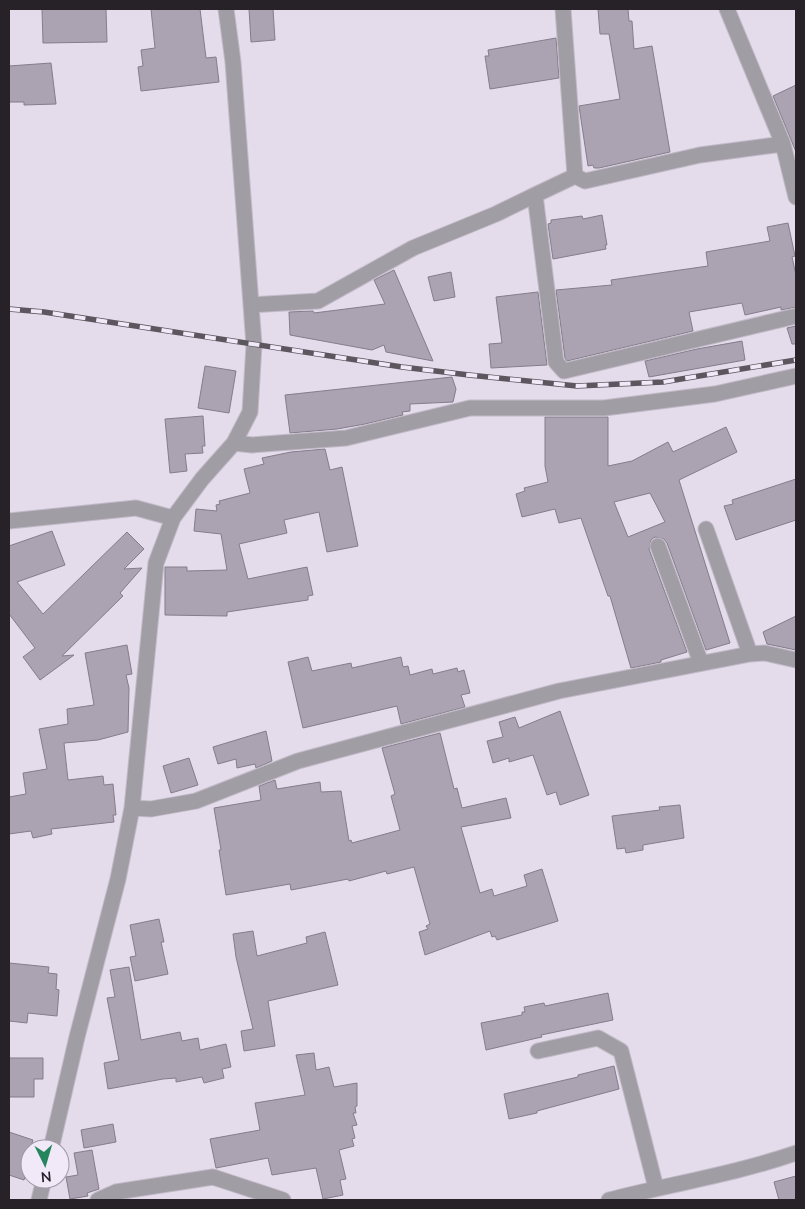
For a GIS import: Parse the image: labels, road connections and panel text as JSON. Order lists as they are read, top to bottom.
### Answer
{
  "north": "bottom"
}
